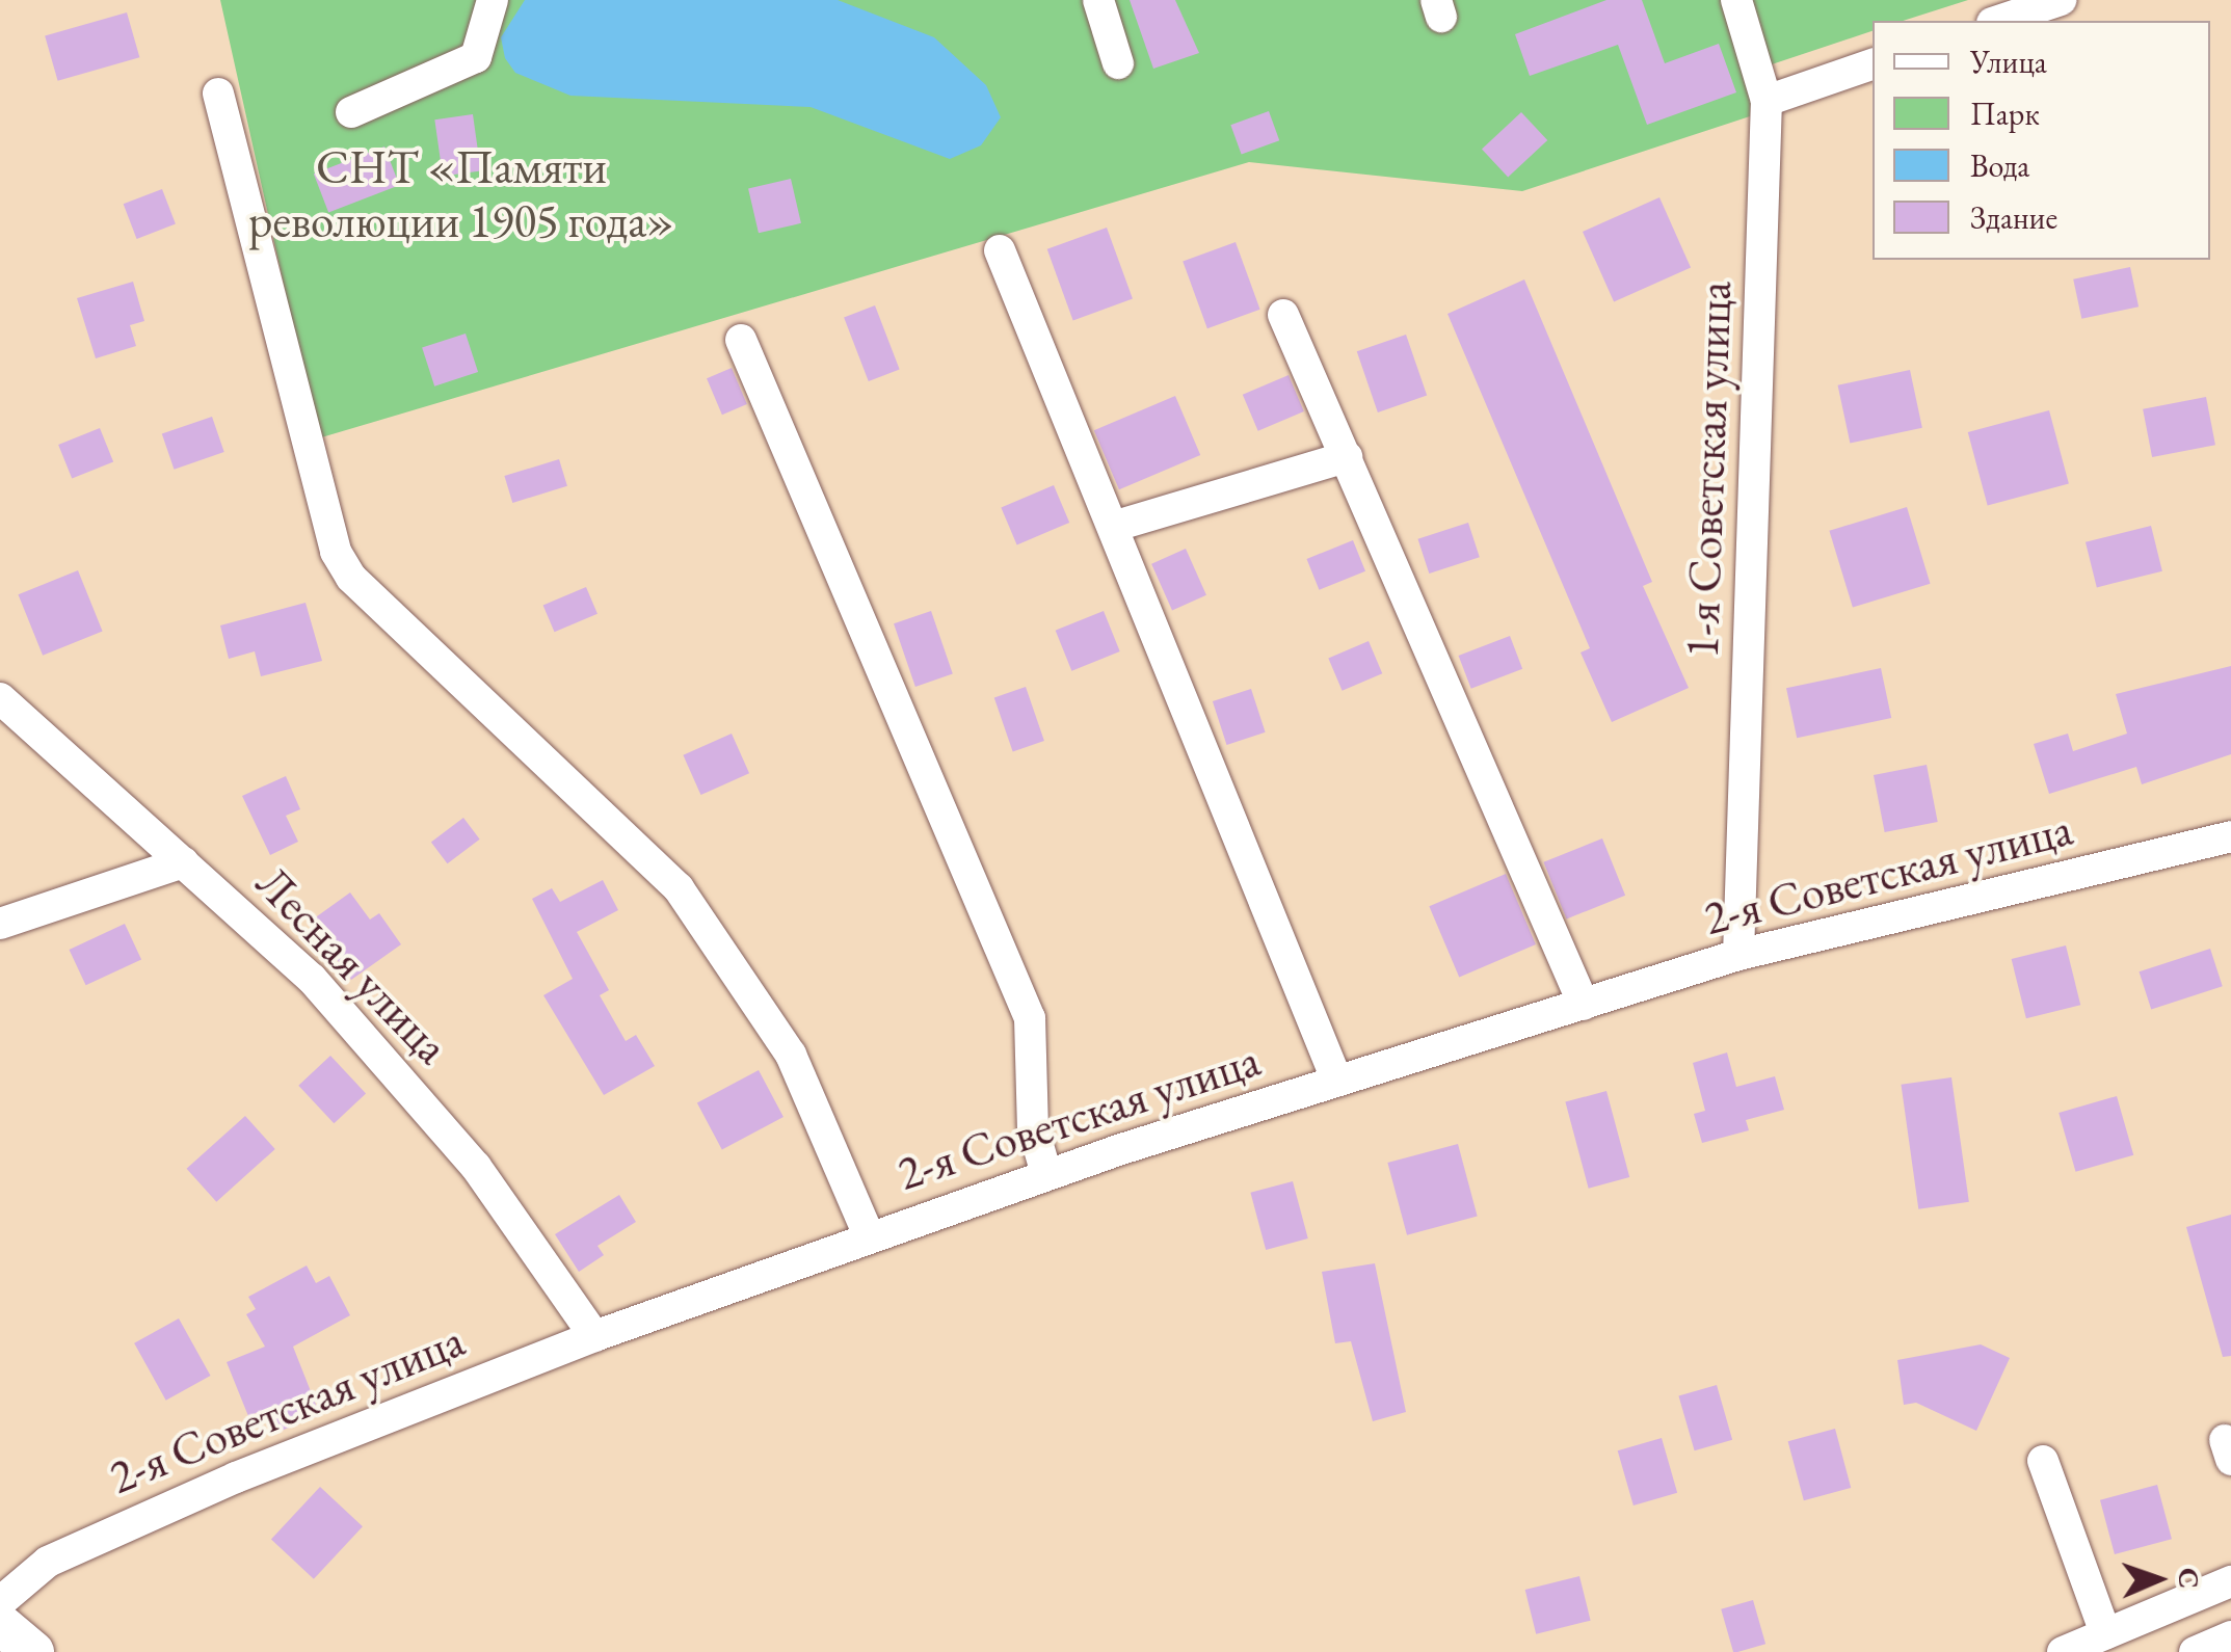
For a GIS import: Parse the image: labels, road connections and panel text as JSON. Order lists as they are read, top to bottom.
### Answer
{
  "streets": {
    "street": ["1-я Советская улица", "2-я Советская улица", "Лесная улица"]
  },
  "crossings": [
    ["1-я Советская улица", "2-я Советская улица"],
    ["2-я Советская улица", "Лесная улица"]
  ],
  "parks": ["СНТ «Памяти революции 1905 года»"],
  "legend": [
    "Улица",
    "Парк",
    "Вода",
    "Здание"
  ],
  "north": "right"
}
